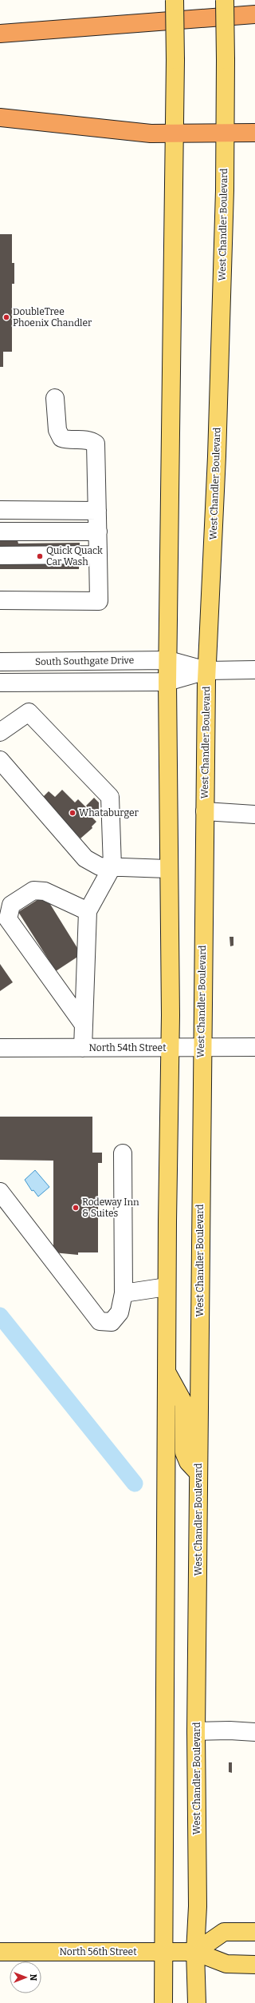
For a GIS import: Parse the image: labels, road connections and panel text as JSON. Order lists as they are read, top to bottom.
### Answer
{
  "streets": {
    "main road": ["West Chandler Boulevard", "North 56th Street"],
    "street": ["South Southgate Drive", "North 54th Street"]
  },
  "crossings": [
    ["West Chandler Boulevard", "South Southgate Drive"],
    ["West Chandler Boulevard", "North 54th Street"],
    ["West Chandler Boulevard", "North 56th Street"]
  ],
  "places": [
    "DoubleTree Phoenix Chandler",
    "Quick Quack Car Wash",
    "Whataburger",
    "Rodeway Inn & Suites"
  ],
  "north": "right"
}
